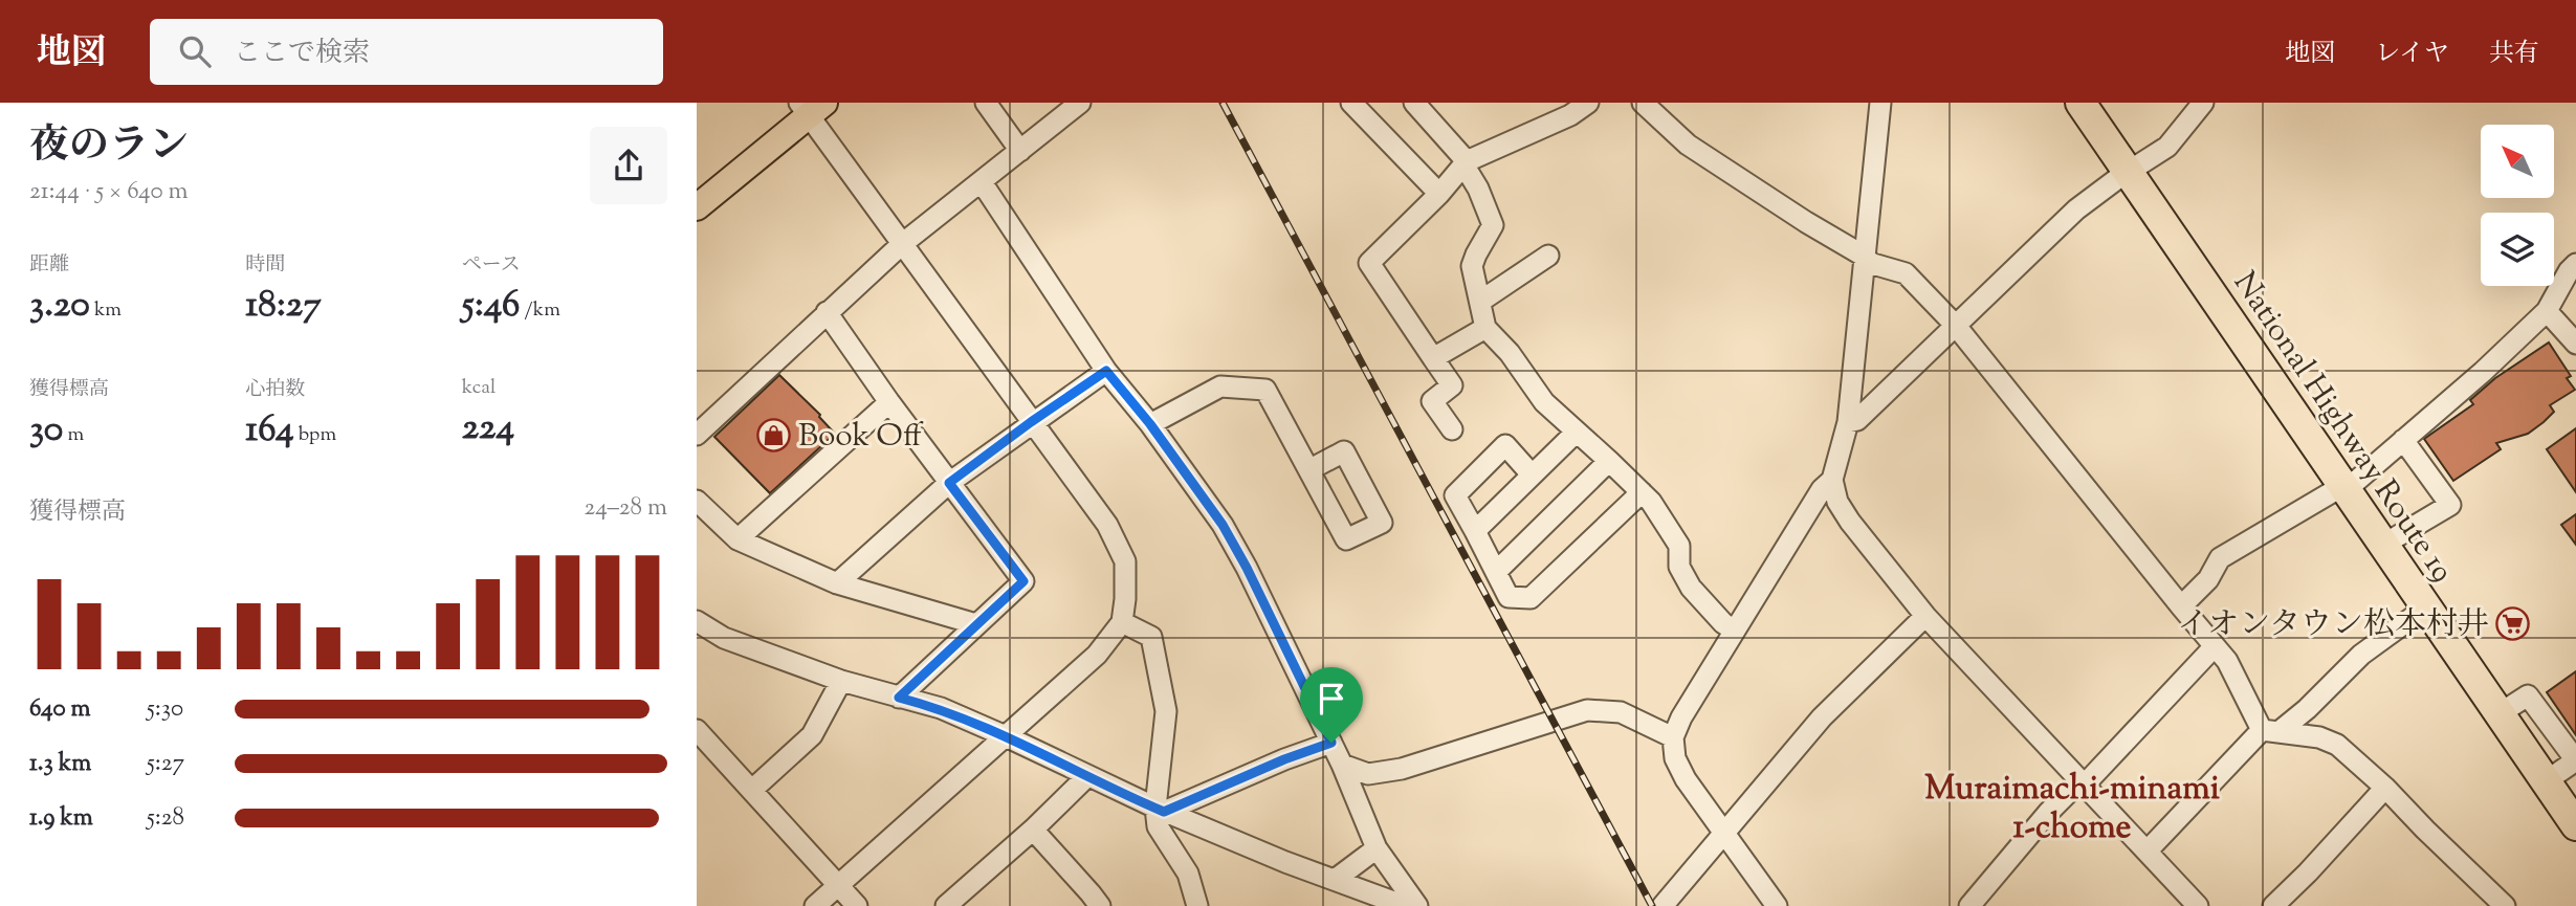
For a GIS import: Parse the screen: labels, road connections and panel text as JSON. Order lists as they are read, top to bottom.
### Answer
{
  "streets": {
    "highway": ["National Highway Route 19"]
  },
  "districts": ["Muraimachi-minami 1-chome"],
  "places": {
    "shop": ["Book Off"],
    "supermarket": ["イオンタウン松本村井"]
  },
  "north": "top left",
  "page": {
    "header": "地図",
    "search": "ここで検索",
    "nav": ["地図", "レイヤ", "共有"],
    "heading": ["夜のラン", "21:44 · 5 × 640 m"],
    "stats": [
      ["距離", "3.20 km"],
      ["時間", "18:27"],
      ["ペース", "5:46 /km"],
      ["獲得標高", "30 m"],
      ["心拍数", "164 bpm"],
      ["kcal", "224"]
    ],
    "chart": ["獲得標高", "24–28 m"],
    "list": [
      {
        "name": "640 m",
        "note": "5:30"
      },
      {
        "name": "1.3 km",
        "note": "5:27"
      },
      {
        "name": "1.9 km",
        "note": "5:28"
      }
    ]
  }
}
